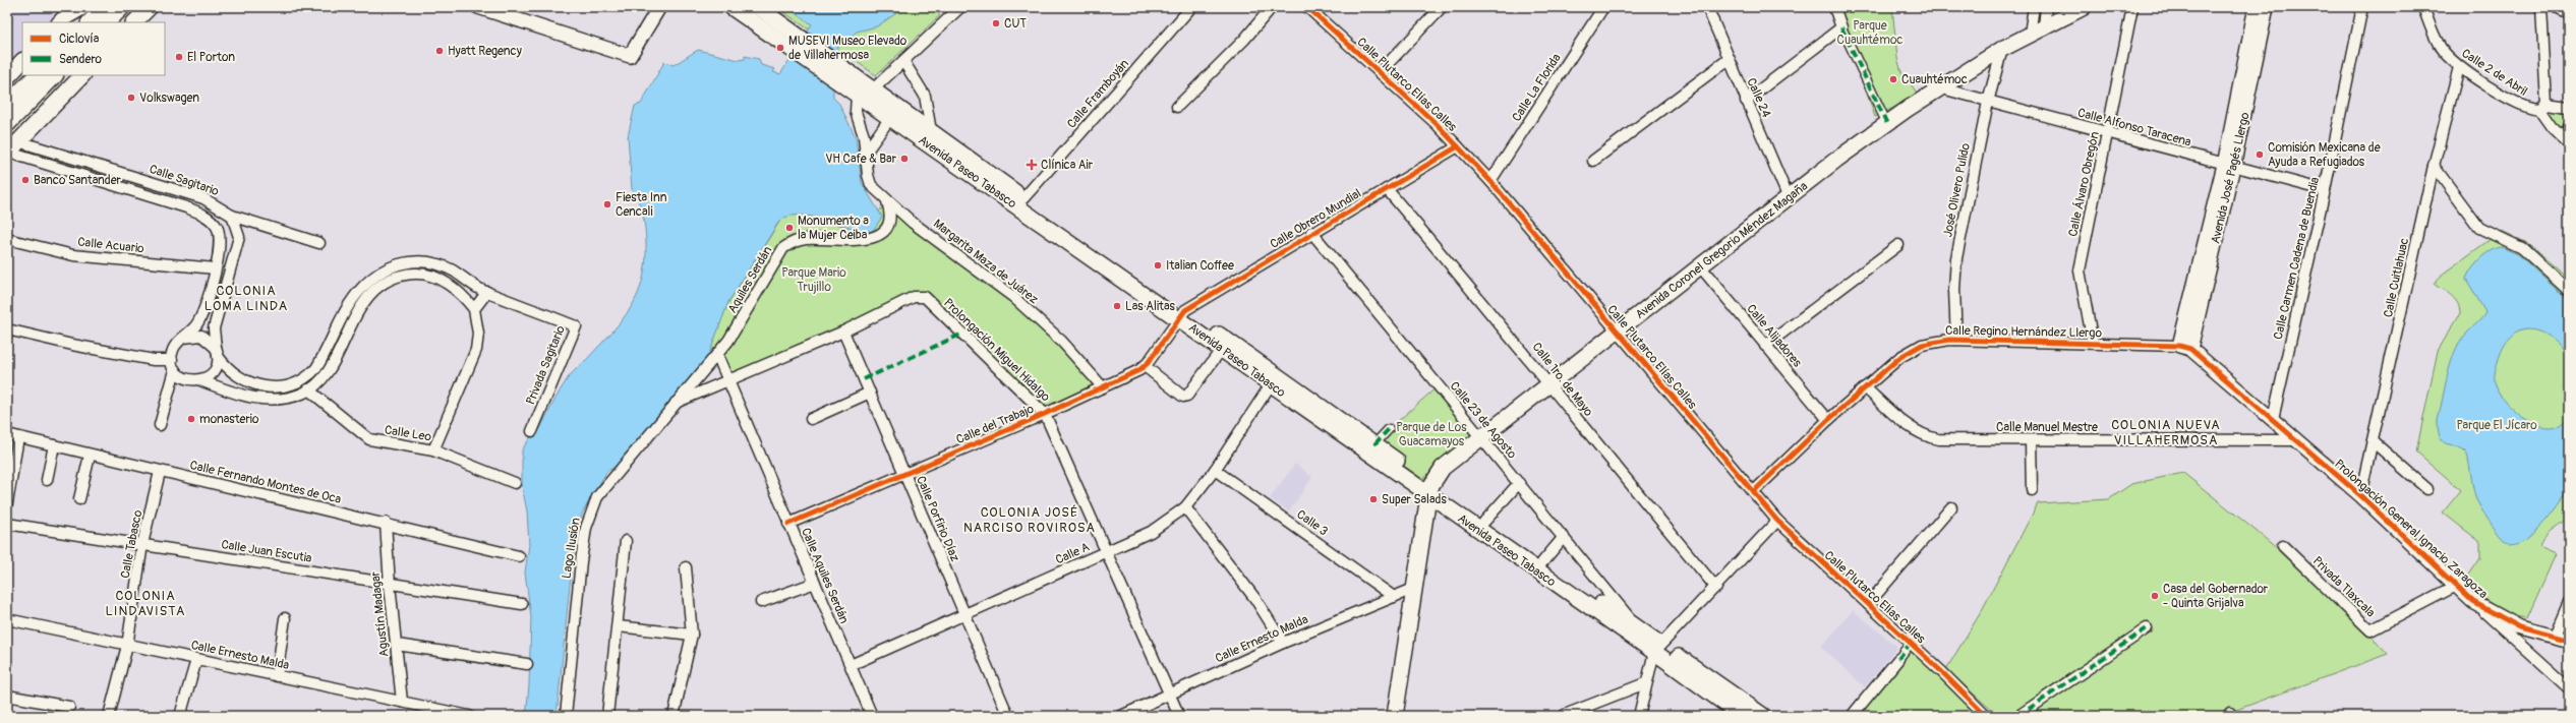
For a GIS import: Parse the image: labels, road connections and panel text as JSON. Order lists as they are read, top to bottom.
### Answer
{
  "streets": {
    "main road": ["Avenida Paseo Tabasco", "Avenida Coronel Gregorio Méndez Magaña"],
    "street": [
      "Calle 2 de Abril",
      "Calle Plutarco Elías Calles",
      "Calle La Florida",
      "Calle Framboyán",
      "Calle 24",
      "Calle Alfonso Taracena",
      "Avenida José Pagés Llergo",
      "Calle Sagitario",
      "Calle Álvaro Obregón",
      "José Olivero Pulido",
      "Calle Obrero Mundial",
      "Calle Acuario",
      "Calle Carmen Cadena de Buendia",
      "Margarita Maza de Juárez",
      "Calle Cuitlahuac",
      "Aquiles Serdán",
      "Calle Regino Hernández Llergo",
      "Calle Alijadores",
      "Prolongación Miguel Hidalgo",
      "Privada Sagitario",
      "Calle 1ro. de Mayo",
      "Calle 23 de Agosto",
      "Calle del Trabajo",
      "Calle Manuel Mestre",
      "Calle Leo",
      "Calle Fernando Montes de Oca",
      "Calle Porfirio Díaz",
      "Calle 3",
      "Prolongación General Ignacio Zaragoza",
      "Calle Tabasco",
      "Lago Ilusión",
      "Calle Juan Escutia",
      "Calle A",
      "Calle Aquiles Serdán",
      "Privada Tlaxcala",
      "Agustín Madagar",
      "Calle Ernesto Malda"
    ]
  },
  "crossings": [
    ["Calle 2 de Abril", "Calle Cuitlahuac"],
    ["Calle Plutarco Elías Calles", "Calle La Florida"],
    ["Calle Plutarco Elías Calles", "Calle Obrero Mundial"],
    ["Calle Plutarco Elías Calles", "Avenida Coronel Gregorio Méndez Magaña"],
    ["Calle Plutarco Elías Calles", "Calle Regino Hernández Llergo"],
    ["Calle Framboyán", "Avenida Paseo Tabasco"],
    ["Calle 24", "Avenida Coronel Gregorio Méndez Magaña"],
    ["Calle Alfonso Taracena", "Avenida José Pagés Llergo"],
    ["Calle Alfonso Taracena", "Calle Álvaro Obregón"],
    ["Calle Alfonso Taracena", "José Olivero Pulido"],
    ["Calle Alfonso Taracena", "Avenida Coronel Gregorio Méndez Magaña"],
    ["Calle Alfonso Taracena", "Calle Carmen Cadena de Buendia"],
    ["Avenida Paseo Tabasco", "Calle Obrero Mundial"],
    ["Avenida Paseo Tabasco", "Avenida Coronel Gregorio Méndez Magaña"],
    ["Avenida Paseo Tabasco", "Margarita Maza de Juárez"],
    ["Avenida Paseo Tabasco", "Calle 23 de Agosto"],
    ["Avenida Paseo Tabasco", "Calle del Trabajo"],
    ["Avenida Paseo Tabasco", "Calle A"],
    ["Avenida José Pagés Llergo", "Calle Regino Hernández Llergo"],
    ["Avenida José Pagés Llergo", "Prolongación General Ignacio Zaragoza"],
    ["Calle Sagitario", "Calle Acuario"],
    ["Calle Álvaro Obregón", "Calle Regino Hernández Llergo"],
    ["José Olivero Pulido", "Avenida Coronel Gregorio Méndez Magaña"],
    ["José Olivero Pulido", "Calle Regino Hernández Llergo"],
    ["Calle Obrero Mundial", "Calle 1ro. de Mayo"],
    ["Calle Obrero Mundial", "Calle 23 de Agosto"],
    ["Calle Obrero Mundial", "Calle del Trabajo"],
    ["Avenida Coronel Gregorio Méndez Magaña", "Calle Alijadores"],
    ["Avenida Coronel Gregorio Méndez Magaña", "Calle 1ro. de Mayo"],
    ["Avenida Coronel Gregorio Méndez Magaña", "Calle 23 de Agosto"],
    ["Avenida Coronel Gregorio Méndez Magaña", "Calle Ernesto Malda"],
    ["Calle Carmen Cadena de Buendia", "Prolongación General Ignacio Zaragoza"],
    ["Margarita Maza de Juárez", "Aquiles Serdán"],
    ["Margarita Maza de Juárez", "Calle del Trabajo"],
    ["Calle Cuitlahuac", "Prolongación General Ignacio Zaragoza"],
    ["Aquiles Serdán", "Lago Ilusión"],
    ["Aquiles Serdán", "Calle Aquiles Serdán"],
    ["Calle Regino Hernández Llergo", "Calle Alijadores"],
    ["Calle Regino Hernández Llergo", "Calle Manuel Mestre"],
    ["Calle Regino Hernández Llergo", "Prolongación General Ignacio Zaragoza"],
    ["Prolongación Miguel Hidalgo", "Calle del Trabajo"],
    ["Prolongación Miguel Hidalgo", "Calle Porfirio Díaz"],
    ["Prolongación Miguel Hidalgo", "Lago Ilusión"],
    ["Prolongación Miguel Hidalgo", "Calle A"],
    ["Prolongación Miguel Hidalgo", "Calle Aquiles Serdán"],
    ["Prolongación Miguel Hidalgo", "Calle Ernesto Malda"],
    ["Calle del Trabajo", "Calle Porfirio Díaz"],
    ["Calle del Trabajo", "Calle Aquiles Serdán"],
    ["Calle Manuel Mestre", "Prolongación General Ignacio Zaragoza"],
    ["Calle Fernando Montes de Oca", "Calle Tabasco"],
    ["Calle Fernando Montes de Oca", "Agustín Madagar"],
    ["Calle Porfirio Díaz", "Calle A"],
    ["Calle 3", "Calle A"],
    ["Calle 3", "Calle Ernesto Malda"],
    ["Prolongación General Ignacio Zaragoza", "Privada Tlaxcala"],
    ["Calle Tabasco", "Calle Juan Escutia"],
    ["Calle Tabasco", "Calle Ernesto Malda"],
    ["Lago Ilusión", "Calle Aquiles Serdán"],
    ["Calle Juan Escutia", "Agustín Madagar"],
    ["Calle A", "Calle Aquiles Serdán"],
    ["Agustín Madagar", "Calle Ernesto Malda"]
  ],
  "districts": [
    "COLONIA LOMA LINDA",
    "COLONIA NUEVA VILLAHERMOSA",
    "COLONIA JOSÉ NARCISO ROVIROSA",
    "COLONIA LINDAVISTA"
  ],
  "parks": [
    "Parque Cuauhtémoc",
    "Parque Mario Trujillo",
    "Parque El Jícaro",
    "Parque de Los Guacamayos"
  ],
  "places": {
    "other": [
      "CUT",
      "MUSEVI Museo Elevado de Villahermosa",
      "Hyatt Regency",
      "El Porton",
      "Cuauhtémoc",
      "Volkswagen",
      "Comisión Mexicana de Ayuda a Refugiados",
      "VH Cafe & Bar",
      "Banco Santander",
      "Fiesta Inn Cencali",
      "Monumento a la Mujer Ceiba",
      "Italian Coffee",
      "Las Alitas",
      "monasterio",
      "Super Salads",
      "Casa del Gobernador - Quinta Grijalva"
    ],
    "health": ["Clínica Air"]
  },
  "legend": ["Ciclovía", "Sendero"]
}
